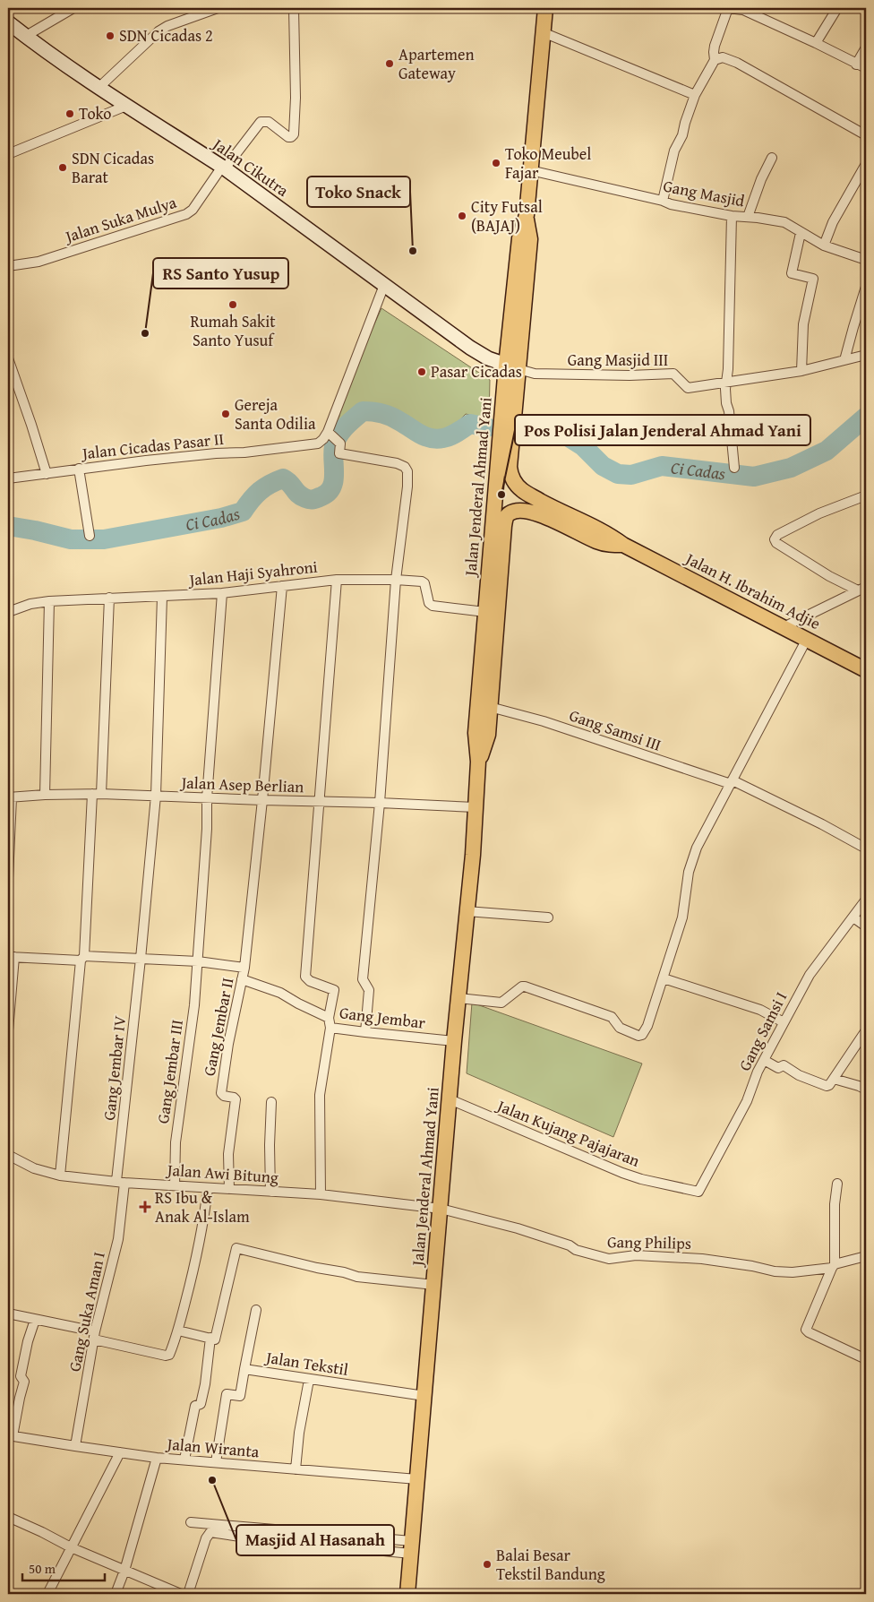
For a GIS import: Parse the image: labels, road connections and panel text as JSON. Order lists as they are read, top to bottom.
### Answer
{
  "streets": {
    "main road": ["Jalan Cikutra", "Jalan Jenderal Ahmad Yani", "Jalan H. Ibrahim Adjie"],
    "street": [
      "Gang Masjid",
      "Jalan Suka Mulya",
      "Gang Masjid III",
      "Jalan Cicadas Pasar II",
      "Jalan Haji Syahroni",
      "Gang Samsi III",
      "Jalan Asep Berlian",
      "Gang Jembar",
      "Gang Jembar II",
      "Gang Samsi I",
      "Gang Jembar IV",
      "Gang Jembar III",
      "Jalan Kujang Pajajaran",
      "Jalan Awi Bitung",
      "Gang Philips",
      "Gang Suka Aman I",
      "Jalan Tekstil",
      "Jalan Wiranta"
    ]
  },
  "crossings": [
    ["Jalan Cikutra", "Jalan Suka Mulya"],
    ["Jalan Cikutra", "Gang Masjid III"],
    ["Jalan Cikutra", "Jalan Cicadas Pasar II"],
    ["Jalan Cikutra", "Jalan Jenderal Ahmad Yani"],
    ["Gang Masjid", "Jalan Jenderal Ahmad Yani"],
    ["Gang Masjid III", "Jalan Jenderal Ahmad Yani"],
    ["Jalan Jenderal Ahmad Yani", "Jalan Haji Syahroni"],
    ["Jalan Jenderal Ahmad Yani", "Jalan H. Ibrahim Adjie"],
    ["Jalan Jenderal Ahmad Yani", "Gang Samsi III"],
    ["Jalan Jenderal Ahmad Yani", "Jalan Asep Berlian"],
    ["Jalan Jenderal Ahmad Yani", "Gang Jembar"],
    ["Jalan Jenderal Ahmad Yani", "Jalan Kujang Pajajaran"],
    ["Jalan Jenderal Ahmad Yani", "Jalan Awi Bitung"],
    ["Jalan Jenderal Ahmad Yani", "Gang Philips"],
    ["Jalan Jenderal Ahmad Yani", "Jalan Tekstil"],
    ["Jalan Jenderal Ahmad Yani", "Jalan Wiranta"],
    ["Jalan Haji Syahroni", "Gang Jembar II"],
    ["Jalan Haji Syahroni", "Gang Jembar IV"],
    ["Jalan Haji Syahroni", "Gang Jembar III"],
    ["Jalan Asep Berlian", "Gang Jembar II"],
    ["Jalan Asep Berlian", "Gang Jembar IV"],
    ["Jalan Asep Berlian", "Gang Jembar III"],
    ["Gang Jembar", "Gang Jembar II"],
    ["Gang Jembar II", "Jalan Awi Bitung"],
    ["Gang Samsi I", "Jalan Kujang Pajajaran"],
    ["Gang Jembar IV", "Jalan Awi Bitung"],
    ["Gang Jembar IV", "Gang Suka Aman I"],
    ["Gang Jembar III", "Jalan Awi Bitung"],
    ["Jalan Awi Bitung", "Gang Philips"],
    ["Jalan Awi Bitung", "Gang Suka Aman I"],
    ["Gang Suka Aman I", "Jalan Wiranta"]
  ],
  "water": ["Ci Cadas"],
  "places": {
    "other": [
      "SDN Cicadas 2",
      "Apartemen Gateway",
      "Toko",
      "Toko Meubel Fajar",
      "SDN Cicadas Barat",
      "City Futsal (BAJAJ)",
      "Toko Snack",
      "Rumah Sakit Santo Yusuf",
      "RS Santo Yusup",
      "Pasar Cicadas",
      "Gereja Santa Odilia",
      "Pos Polisi Jalan Jenderal Ahmad Yani",
      "Masjid Al Hasanah",
      "Balai Besar Tekstil Bandung"
    ],
    "health": ["RS Ibu & Anak Al-Islam"]
  },
  "scale_bar": "50 m"
}
